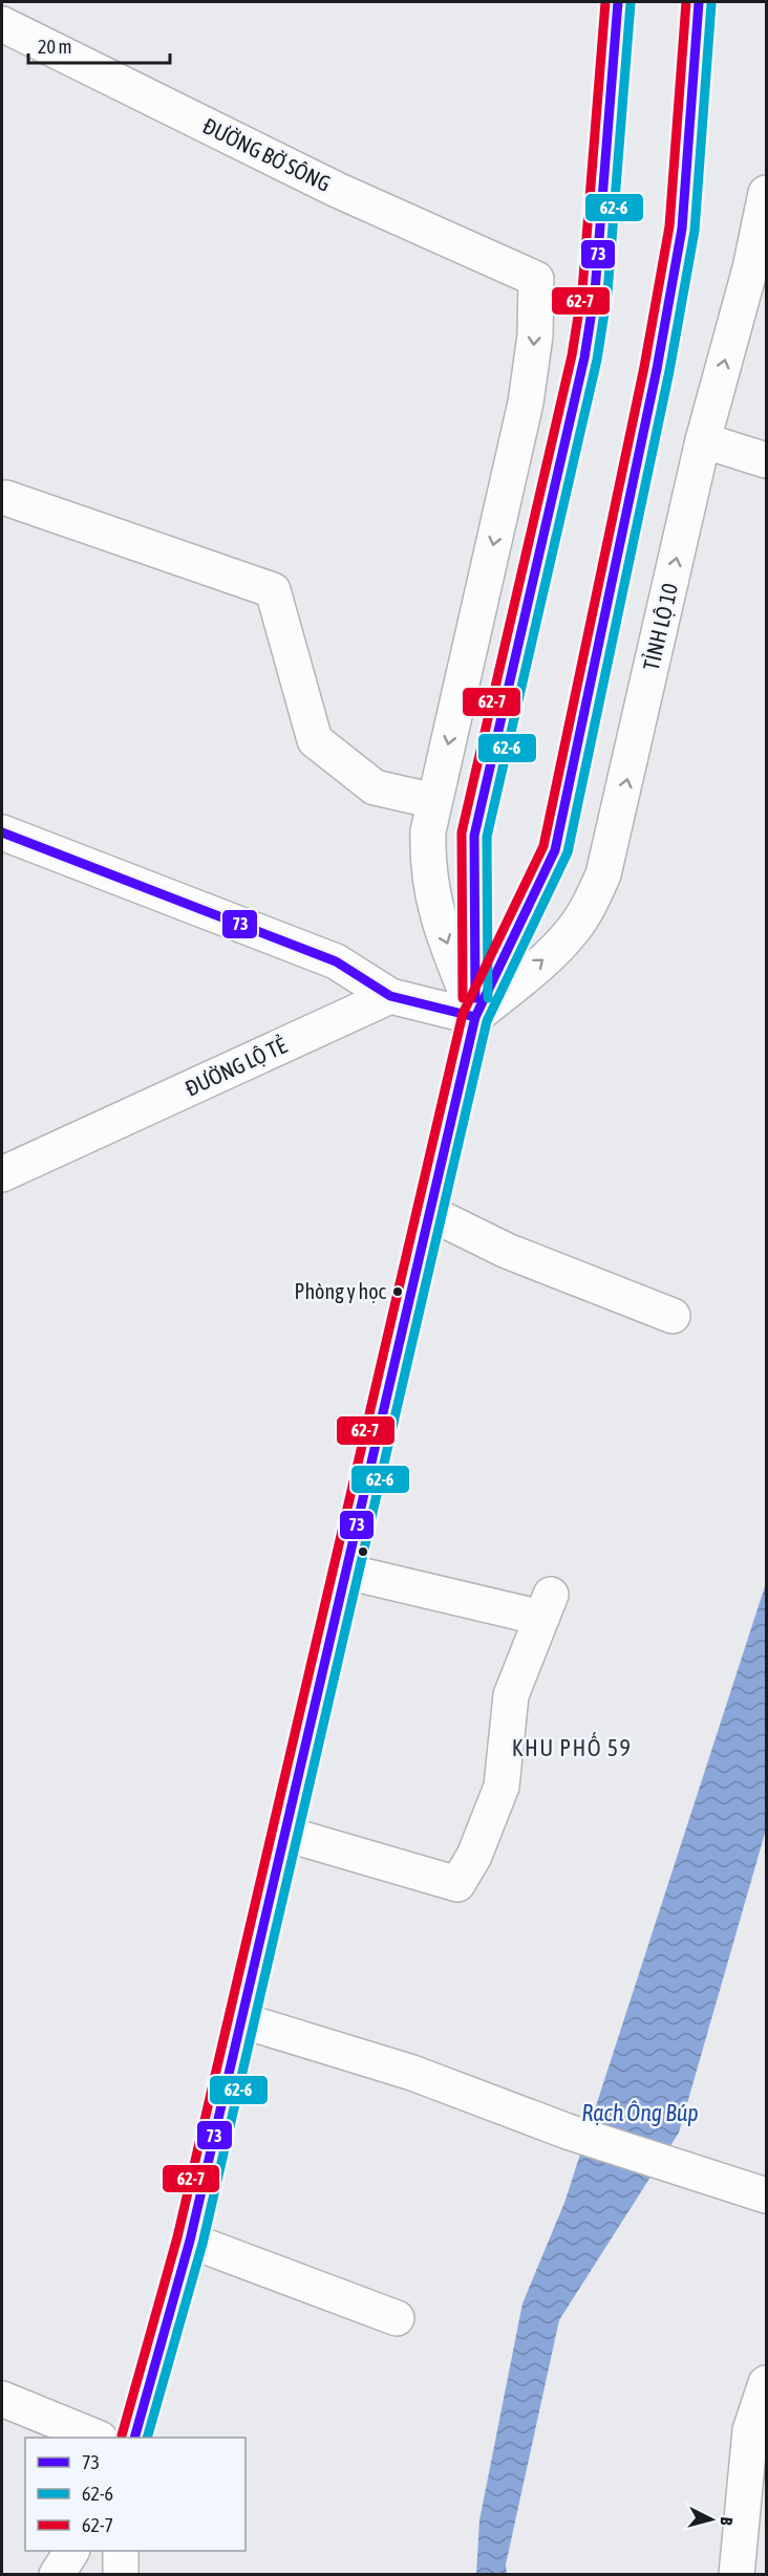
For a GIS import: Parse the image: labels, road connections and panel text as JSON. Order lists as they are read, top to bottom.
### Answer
{
  "streets": {
    "street": ["ĐƯỜNG BỜ SÔNG", "TỈNH LỘ 10", "ĐƯỜNG LỘ TẺ"]
  },
  "districts": ["KHU PHỐ 59"],
  "water": ["Rạch Ông Búp"],
  "places": ["Phòng y học"],
  "lines": ["transit line 73", "transit line 62-7", "transit line 62-6"],
  "legend": ["73", "62-6", "62-7"],
  "scale_bar": "20 m",
  "north": "right"
}
